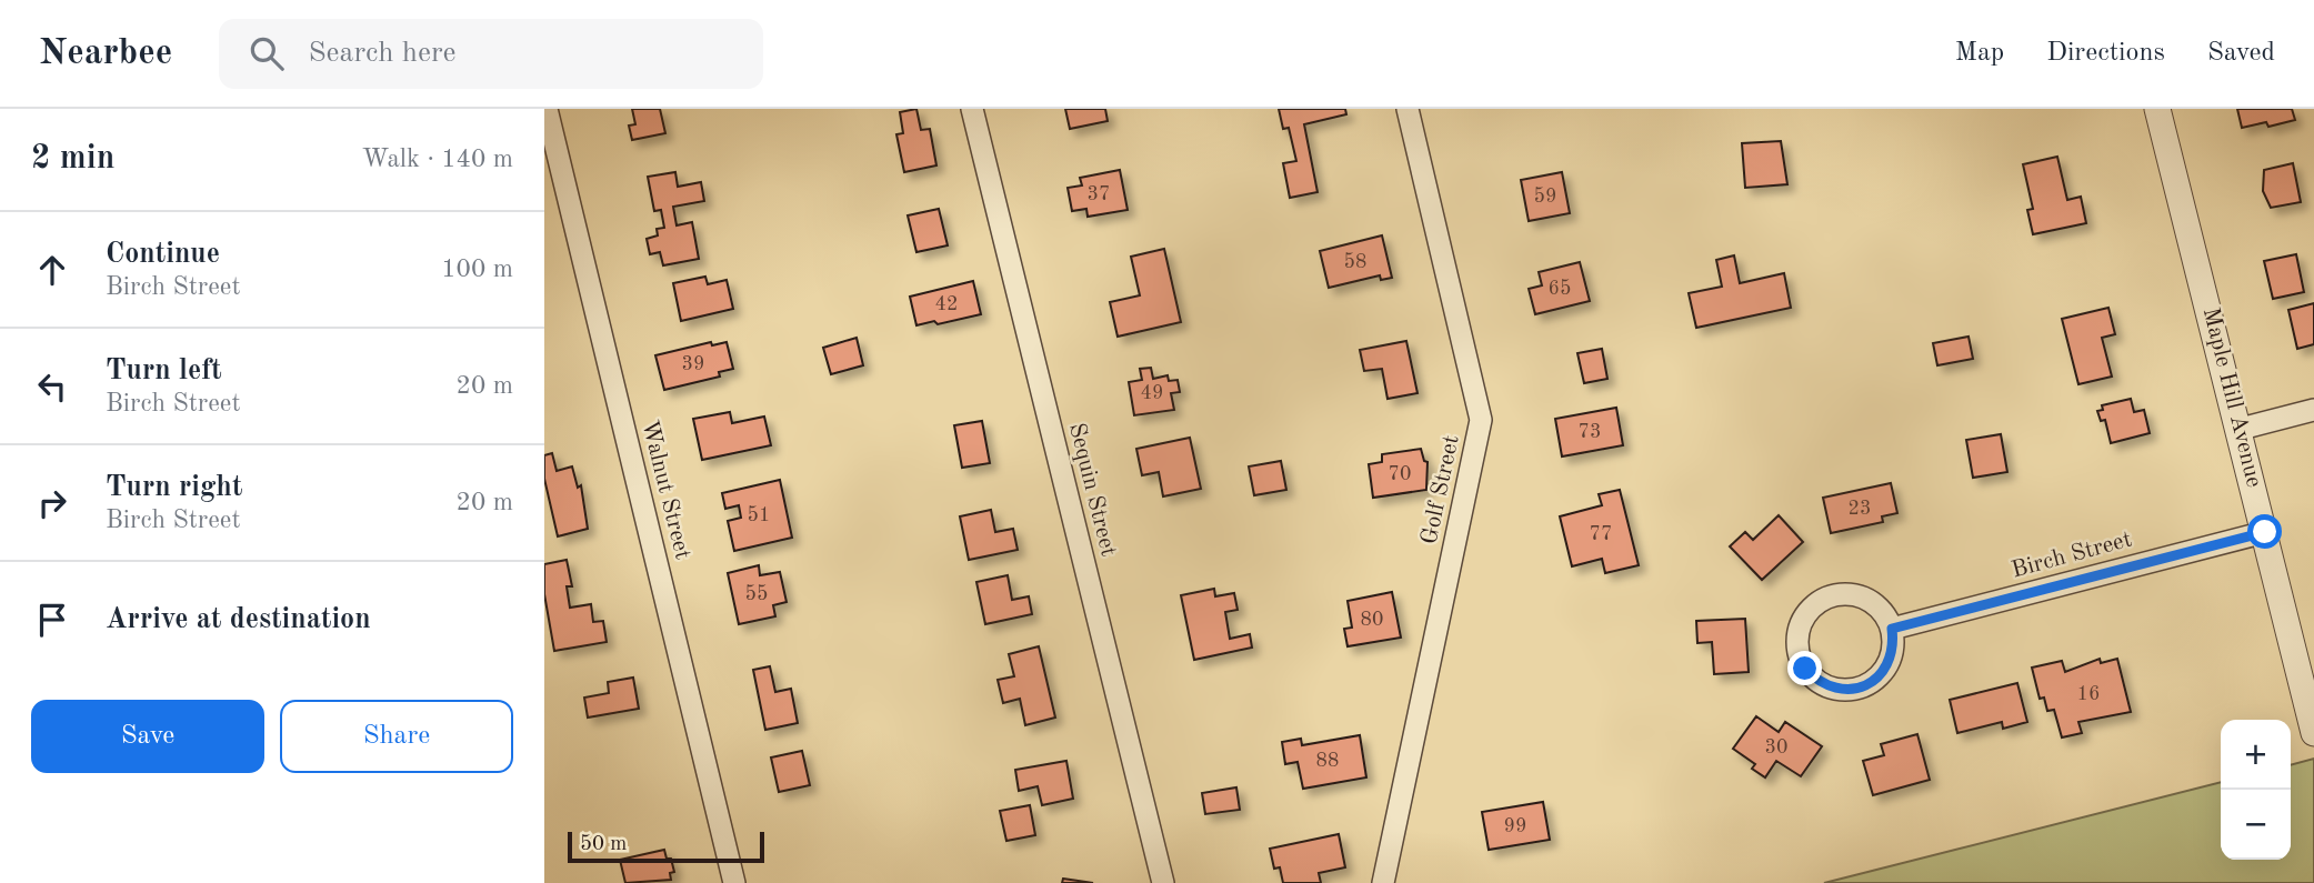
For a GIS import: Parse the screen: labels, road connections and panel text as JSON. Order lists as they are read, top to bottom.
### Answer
{
  "streets": {
    "street": [
      "Maple Hill Avenue",
      "Walnut Street",
      "Sequin Street",
      "Golf Street",
      "Birch Street"
    ]
  },
  "crossings": [
    ["Maple Hill Avenue", "Birch Street"]
  ],
  "house_numbers": [
    "37",
    "59",
    "58",
    "65",
    "42",
    "39",
    "49",
    "73",
    "70",
    "23",
    "51",
    "77",
    "55",
    "80",
    "16",
    "30",
    "88",
    "99"
  ],
  "scale_bar": "50 m",
  "page": {
    "header": "Nearbee",
    "search": "Search here",
    "nav": ["Map", "Directions", "Saved"],
    "heading": ["2 min", "Walk · 140 m"],
    "list": [
      ["Continue", "Birch Street", "100 m"],
      ["Turn left", "Birch Street", "20 m"],
      ["Turn right", "Birch Street", "20 m"],
      "Arrive at destination"
    ],
    "buttons": ["Save", "Share"],
    "map_buttons": ["+", "−"],
    "scale": "50 m"
  }
}
